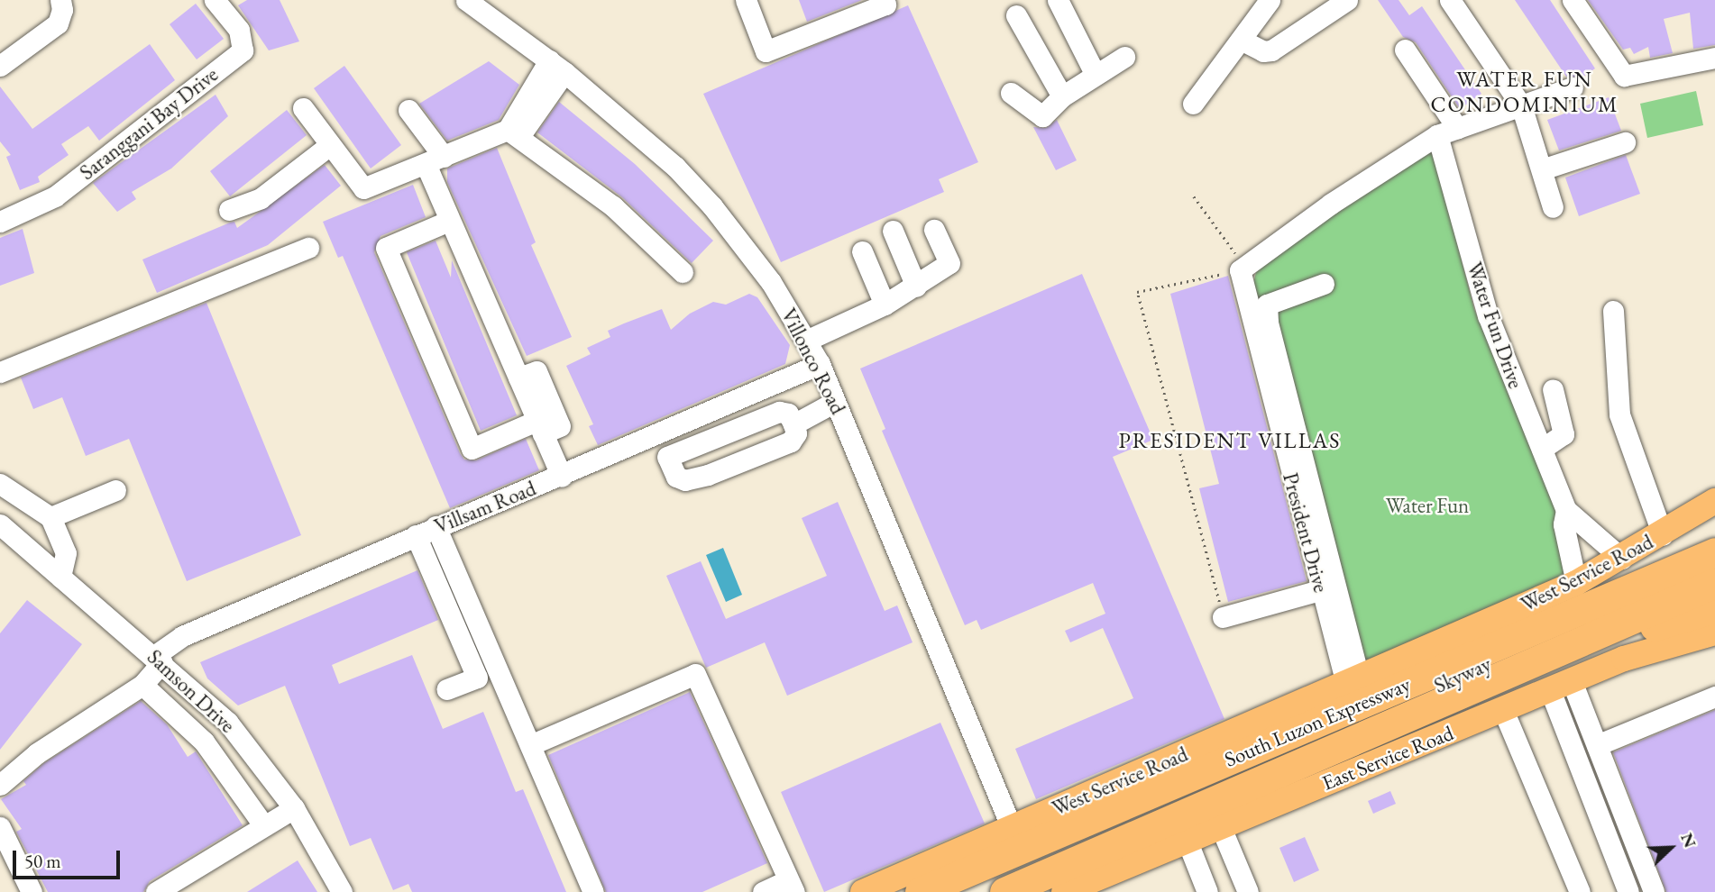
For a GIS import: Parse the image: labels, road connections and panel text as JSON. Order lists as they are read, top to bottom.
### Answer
{
  "streets": {
    "highway": ["Skyway", "South Luzon Expressway"],
    "main road": ["West Service Road", "East Service Road"],
    "street": [
      "Saranggani Bay Drive",
      "Water Fun Drive",
      "Villonco Road",
      "Villsam Road",
      "President Drive",
      "Samson Drive"
    ]
  },
  "crossings": [
    ["Water Fun Drive", "West Service Road"],
    ["Water Fun Drive", "South Luzon Expressway"],
    ["Villonco Road", "Villsam Road"],
    ["Villonco Road", "West Service Road"],
    ["Villsam Road", "Samson Drive"],
    ["President Drive", "West Service Road"],
    ["West Service Road", "South Luzon Expressway"]
  ],
  "districts": ["WATER FUN CONDOMINIUM", "PRESIDENT VILLAS"],
  "parks": ["Water Fun"],
  "scale_bar": "50 m",
  "north": "top right"
}
